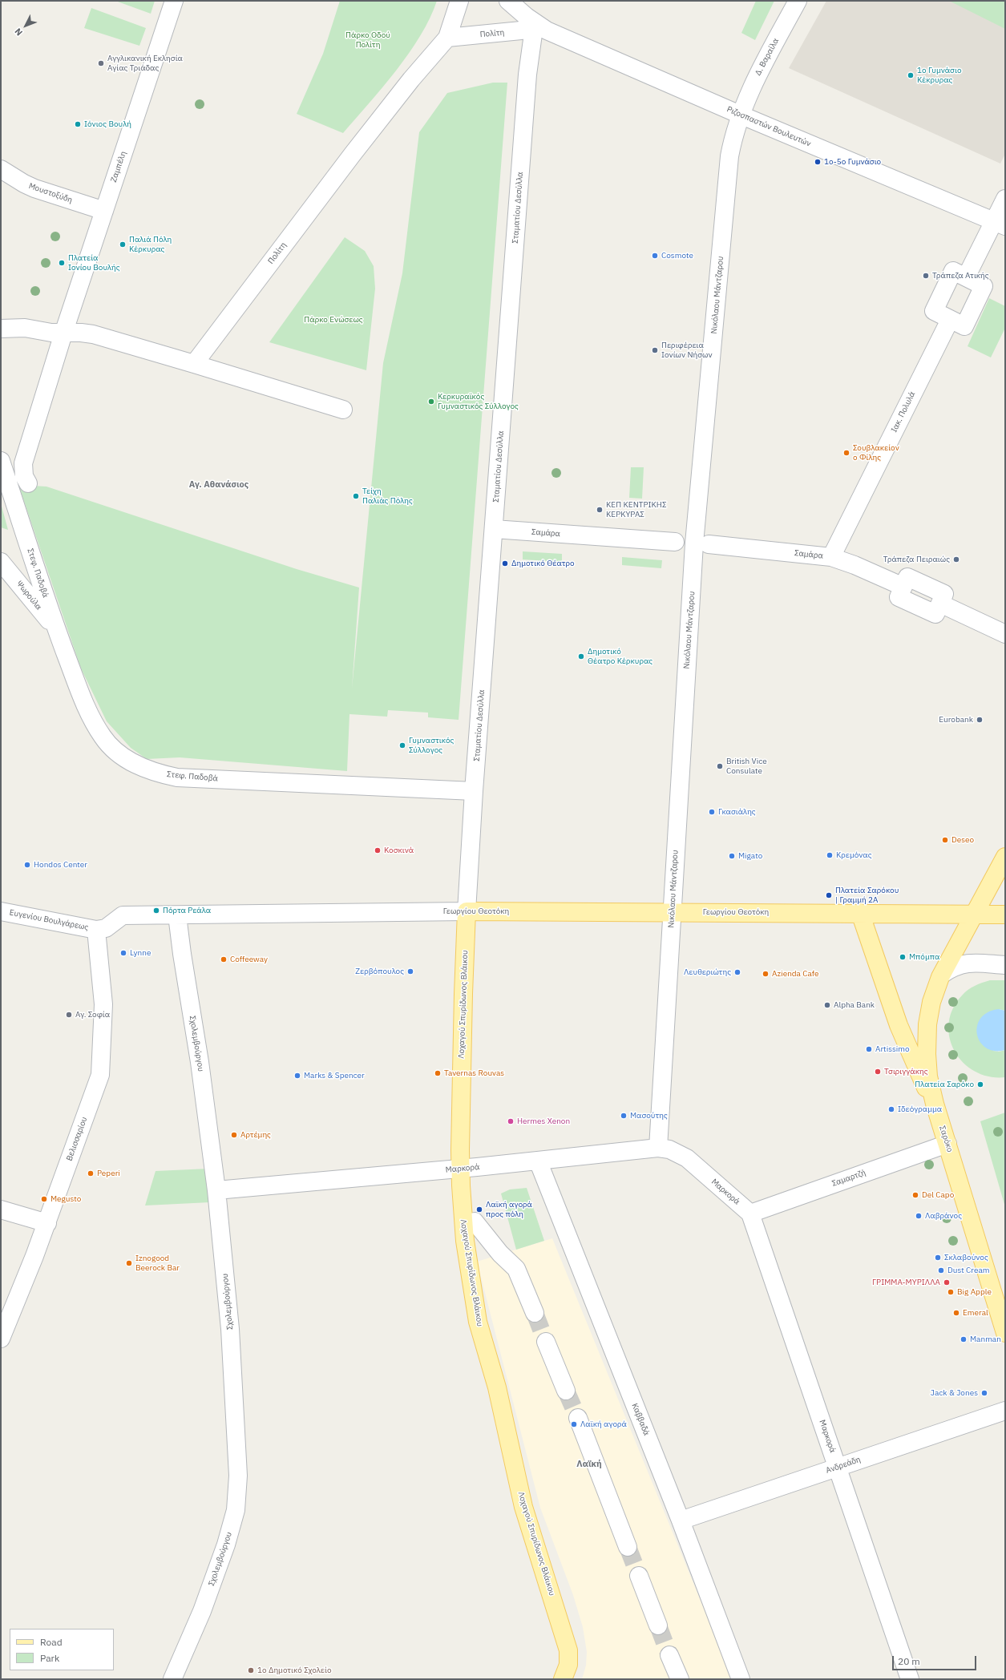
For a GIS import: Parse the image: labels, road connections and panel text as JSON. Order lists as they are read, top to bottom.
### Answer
{
  "streets": {
    "main road": ["Γεωργίου Θεοτόκη", "Λοχαγού Σπυρίδωνος Βλάικου", "Σαρόκο"],
    "street": [
      "Πολίτη",
      "Δ. Βαραίλα",
      "Ριζοσπαστών Βουλευτών",
      "Ζαμπέλη",
      "Μουστοξύδη",
      "Σταματίου Δεσύλλα",
      "Νικόλαου Μάντζαρου",
      "Ιακ. Πολυλά",
      "Σαμάρα",
      "Στεφ. Παδοβά",
      "Ψωρούλα",
      "Ευγενίου Βουλγάρεως",
      "Σχολεμβούργου",
      "Βελισσαρίου",
      "Μαρκορά",
      "Σαμαρτζή",
      "Καββαδά",
      "Ανδρεάδη"
    ]
  },
  "crossings": [
    ["Πολίτη", "Ριζοσπαστών Βουλευτών"],
    ["Πολίτη", "Σταματίου Δεσύλλα"],
    ["Δ. Βαραίλα", "Ριζοσπαστών Βουλευτών"],
    ["Δ. Βαραίλα", "Νικόλαου Μάντζαρου"],
    ["Ριζοσπαστών Βουλευτών", "Σταματίου Δεσύλλα"],
    ["Ριζοσπαστών Βουλευτών", "Νικόλαου Μάντζαρου"],
    ["Ζαμπέλη", "Μουστοξύδη"],
    ["Σταματίου Δεσύλλα", "Σαμάρα"],
    ["Σταματίου Δεσύλλα", "Στεφ. Παδοβά"],
    ["Σταματίου Δεσύλλα", "Γεωργίου Θεοτόκη"],
    ["Σταματίου Δεσύλλα", "Λοχαγού Σπυρίδωνος Βλάικου"],
    ["Νικόλαου Μάντζαρου", "Γεωργίου Θεοτόκη"],
    ["Νικόλαου Μάντζαρου", "Μαρκορά"],
    ["Ιακ. Πολυλά", "Σαμάρα"],
    ["Στεφ. Παδοβά", "Ψωρούλα"],
    ["Γεωργίου Θεοτόκη", "Ευγενίου Βουλγάρεως"],
    ["Γεωργίου Θεοτόκη", "Λοχαγού Σπυρίδωνος Βλάικου"],
    ["Γεωργίου Θεοτόκη", "Σχολεμβούργου"],
    ["Γεωργίου Θεοτόκη", "Βελισσαρίου"],
    ["Ευγενίου Βουλγάρεως", "Βελισσαρίου"],
    ["Λοχαγού Σπυρίδωνος Βλάικου", "Μαρκορά"],
    ["Σχολεμβούργου", "Μαρκορά"],
    ["Σαρόκο", "Σαμαρτζή"],
    ["Μαρκορά", "Σαμαρτζή"],
    ["Μαρκορά", "Καββαδά"],
    ["Μαρκορά", "Ανδρεάδη"],
    ["Καββαδά", "Ανδρεάδη"]
  ],
  "districts": ["Αγ. Αθανάσιος", "Λαϊκή"],
  "parks": ["Πάρκο Οδού Πολίτη", "Πάρκο Ενώσεως"],
  "places": [
    "Αγγλικανική Εκλησία Αγίας Τριάδας",
    "1ο Γυμνάσιο Κέκρυρας",
    "Ιόνιος Βουλή",
    "1ο-5ο Γυμνάσιο",
    "Παλιά Πόλη Κέρκυρας",
    "Cosmote",
    "Πλατεία Ιονίου Βουλής",
    "Τράπεζα Ατικής",
    "Περιφέρεια Ιονίων Νήσων",
    "Κερκυραϊκός Γυμναστικός Σύλλογος",
    "Σουβλακείον ο Φίλης",
    "Τείχη Παλιάς Πόλης",
    "ΚΕΠ ΚΕΝΤΡΙΚΗΣ ΚΕΡΚΥΡΑΣ",
    "Τράπεζα Πειραιώς",
    "Δημοτικό Θέατρο",
    "Δημοτικό Θέατρο Κέρκυρας",
    "Eurobank",
    "Γυμναστικός Σύλλογος",
    "British Vice Consulate",
    "Γκασιάλης",
    "Deseo",
    "Κοσκινά",
    "Κρεμόνας",
    "Migato",
    "Hondos Center",
    "Πλατεία Σαρόκου | Γραμμή 2Α",
    "Πόρτα Ρεάλα",
    "Lynne",
    "Μπόμπα",
    "Coffeeway",
    "Ζερβόπουλος",
    "Λευθεριώτης",
    "Azienda Cafe",
    "Alpha Bank",
    "Αγ. Σοφία",
    "Artissimo",
    "Τσιριγγάκης",
    "Tavernas Rouvas",
    "Marks & Spencer",
    "Πλατεία Σαρόκο",
    "Ιδεόγραμμα",
    "Μασούτης",
    "Hermes Xenon",
    "Αρτέμης",
    "Peperi",
    "Del Capo",
    "Megusto",
    "Λαϊκή αγορά προς πόλη",
    "Λαβράνος",
    "Σκλαβούνος",
    "Iznogood Beerock Bar",
    "Dust Cream",
    "ΓΡΙΜΜΑ-ΜΥΡΙΛΛΑ",
    "Big Apple",
    "Emeral",
    "Manman",
    "Jack & Jones",
    "Λαϊκή αγορά",
    "1ο Δημοτικό Σχολείο"
  ],
  "legend": ["Road", "Park"],
  "scale_bar": "20 m",
  "north": "bottom left"
}
